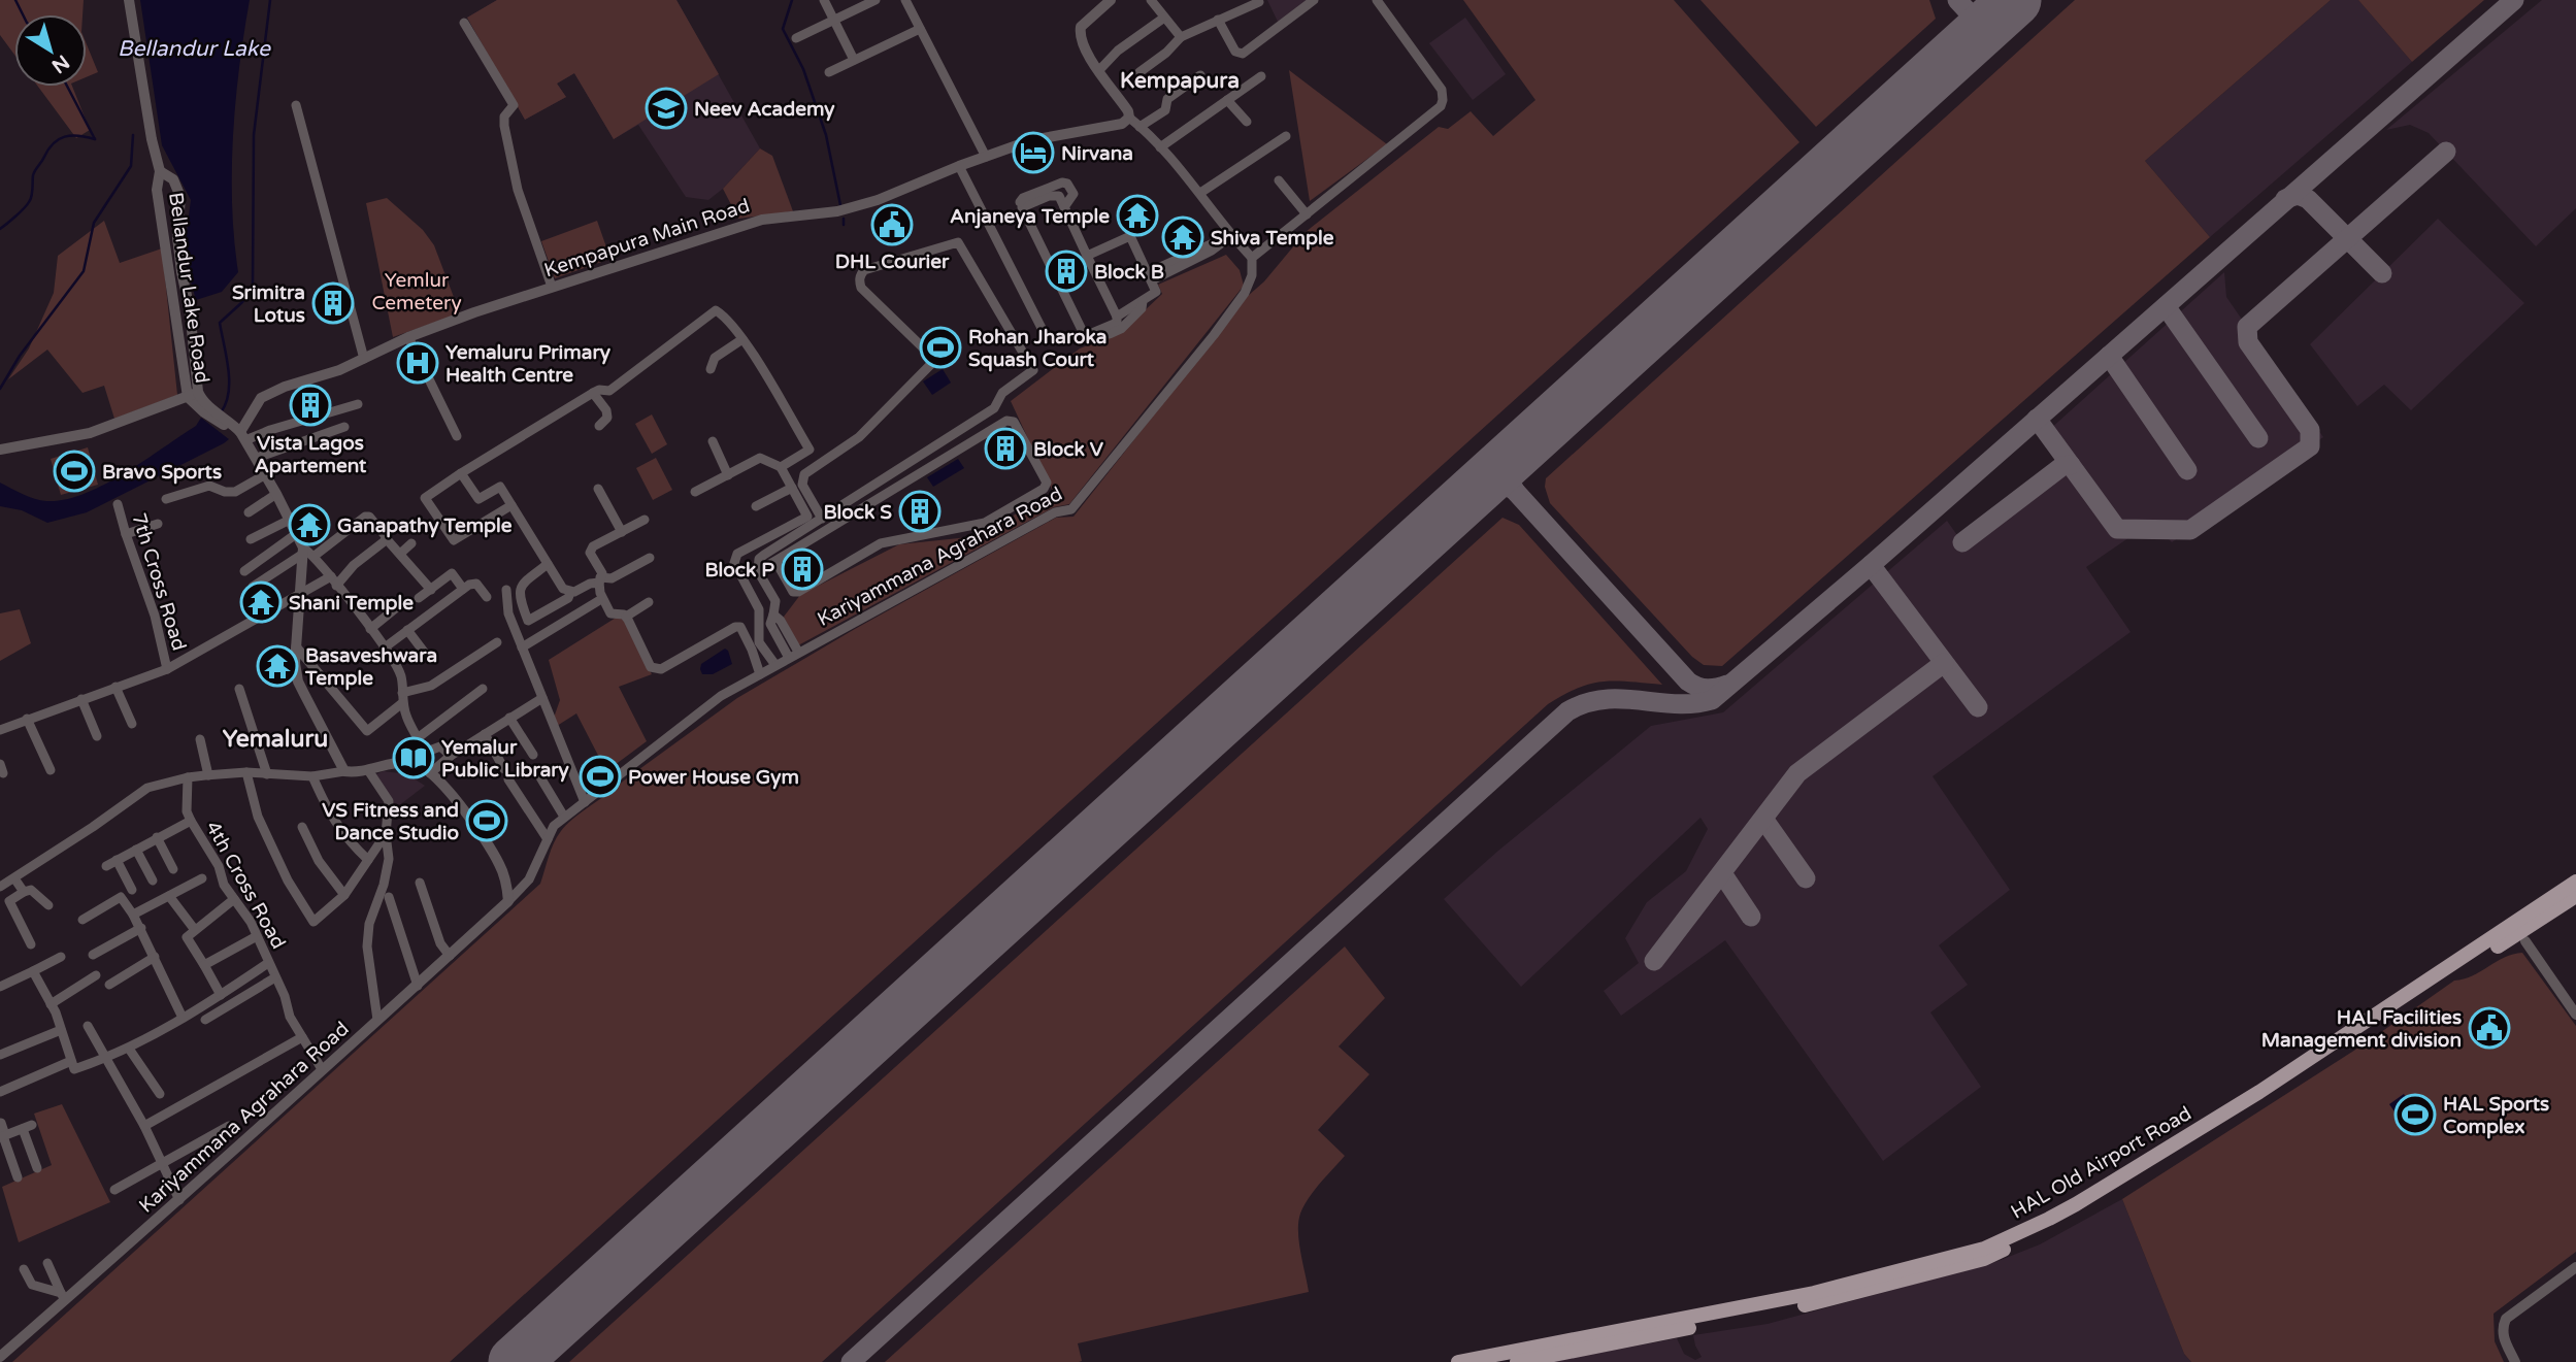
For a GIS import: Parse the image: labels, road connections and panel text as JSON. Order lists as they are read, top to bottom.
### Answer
{
  "streets": {
    "main road": ["HAL Old Airport Road"],
    "street": [
      "Kempapura Main Road",
      "Bellandur Lake Road",
      "Kariyammana Agrahara Road",
      "7th Cross Road",
      "4th Cross Road"
    ]
  },
  "crossings": [
    ["Kariyammana Agrahara Road", "4th Cross Road"]
  ],
  "districts": ["Kempapura", "Yemaluru"],
  "water": ["Bellandur Lake"],
  "parks": ["Yemlur Cemetery"],
  "places": {
    "school or university": ["Neev Academy"],
    "hotel": ["Nirvana"],
    "temple": [
      "Anjaneya Temple",
      "Shiva Temple",
      "Ganapathy Temple",
      "Shani Temple",
      "Basaveshwara Temple"
    ],
    "public building": ["DHL Courier", "HAL Facilities Management division"],
    "building": [
      "Block B",
      "Srimitra Lotus",
      "Vista Lagos Apartement",
      "Block V",
      "Block S",
      "Block P"
    ],
    "sports": [
      "Rohan Jharoka Squash Court",
      "Bravo Sports",
      "Power House Gym",
      "VS Fitness and Dance Studio",
      "HAL Sports Complex"
    ],
    "hospital": ["Yemaluru Primary Health Centre"],
    "library": ["Yemalur Public Library"]
  },
  "north": "bottom right"
}
